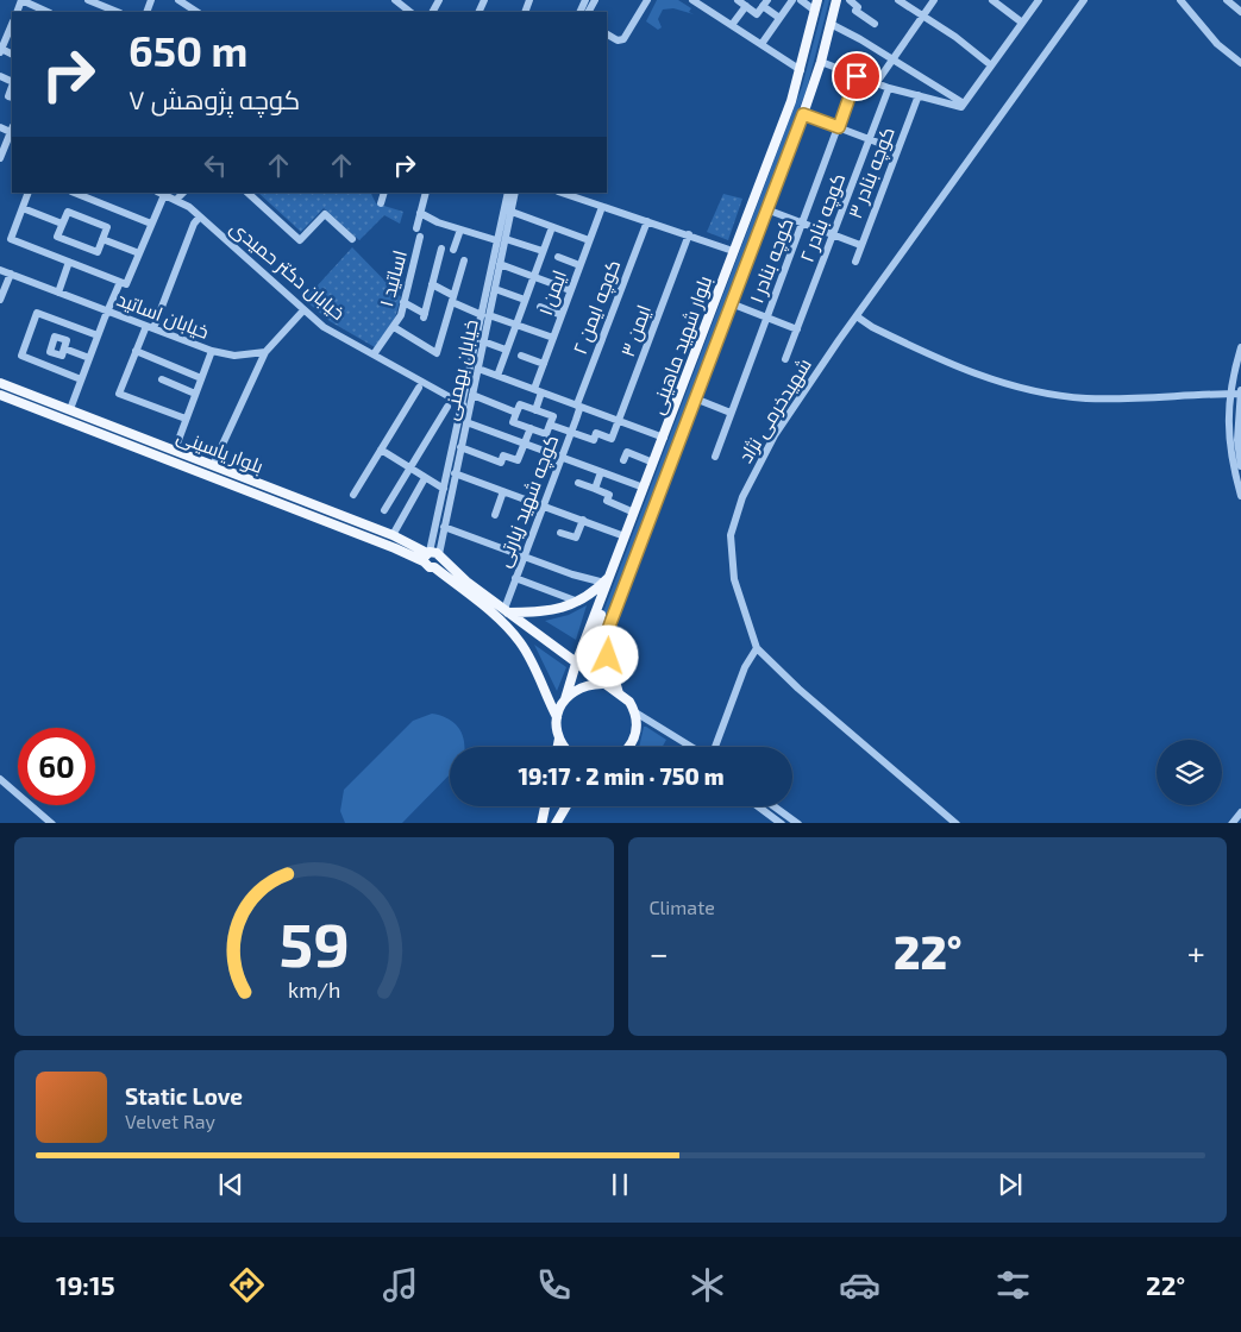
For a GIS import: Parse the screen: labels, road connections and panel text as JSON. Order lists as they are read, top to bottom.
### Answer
{
  "streets": {
    "main road": ["بلوار شهید ماهینی", "بلوار یاسینی"],
    "street": [
      "کوچه بنادر ۳",
      "کوچه بنادر ۲",
      "کوچه بنادر ۱",
      "خیابان دکتر حمیدی",
      "اساتید ۱",
      "ایمن ۱",
      "کوچه ایمن ۲",
      "خیابان اساتید",
      "ایمن ۳",
      "خیابان بهمنی",
      "شهیدخرمی نژاد",
      "کوچه شهید زیارتی"
    ]
  },
  "crossings": [
    ["خیابان دکتر حمیدی", "اساتید ۱"],
    ["خیابان دکتر حمیدی", "خیابان بهمنی"],
    ["کوچه ایمن ۲", "کوچه شهید زیارتی"],
    ["ایمن ۳", "کوچه شهید زیارتی"],
    ["بلوار شهید ماهینی", "بلوار یاسینی"],
    ["خیابان بهمنی", "بلوار یاسینی"],
    ["بلوار یاسینی", "کوچه شهید زیارتی"]
  ],
  "page": {
    "turn": ["650 m", "کوچه پژوهش ۷"],
    "limit": "60",
    "trip": "19:17 · 2 min · 750 m",
    "tile": "Climate",
    "heat": ["−", "22°", "+"],
    "song": ["Static Love", "Velvet Ray"],
    "tabs": ["19:15", "22°"],
    "gauge": ["59", "km/h"]
  }
}
